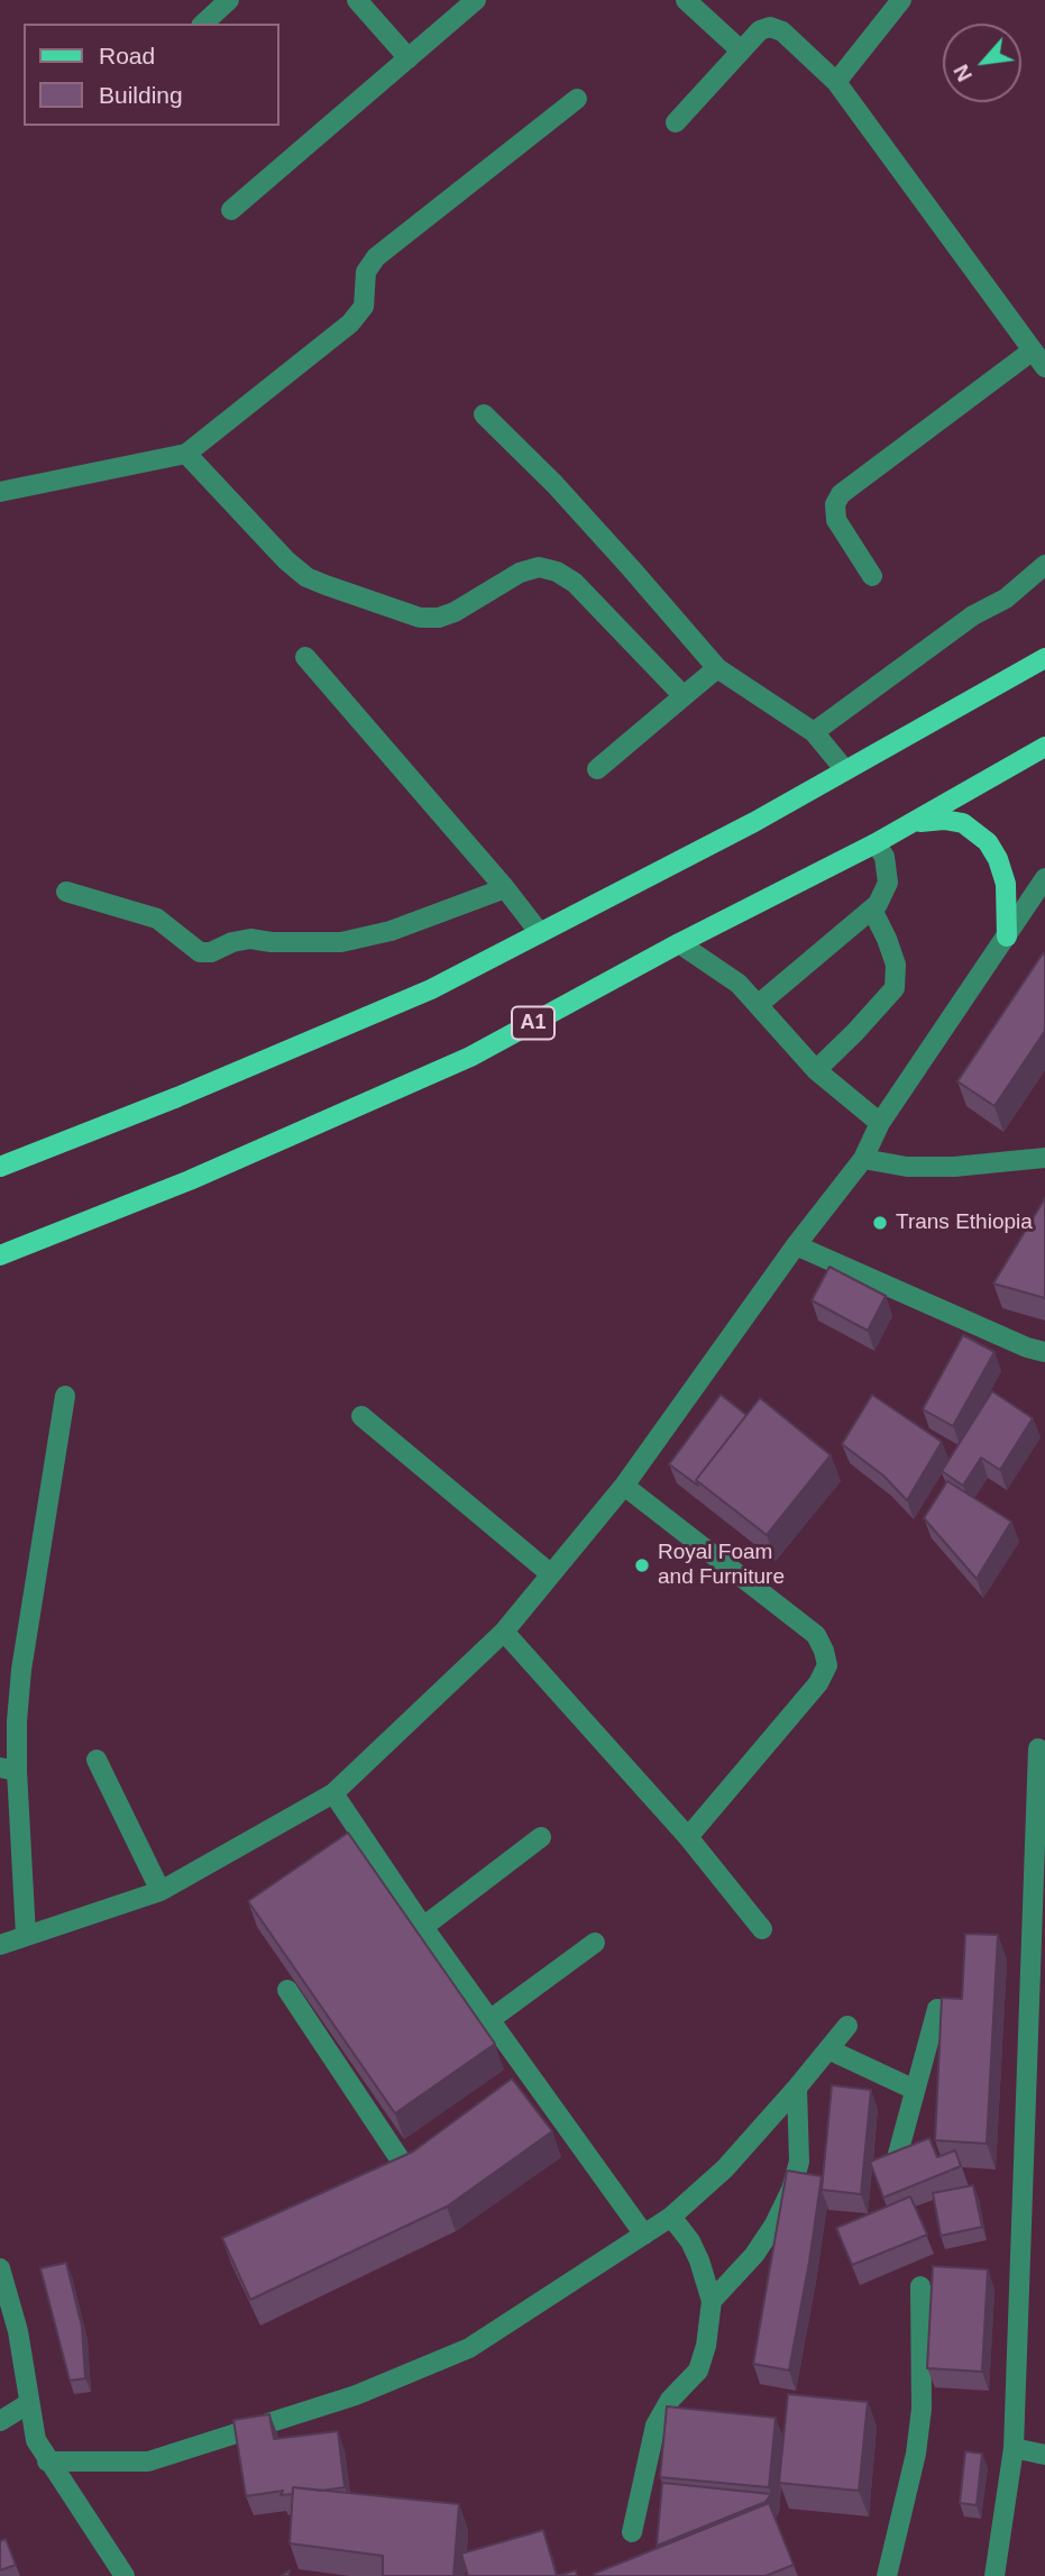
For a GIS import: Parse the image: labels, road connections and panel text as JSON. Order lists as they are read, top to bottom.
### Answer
{
  "streets": {
    "main road": ["A1"]
  },
  "places": ["Trans Ethiopia", "Royal Foam and Furniture"],
  "legend": ["Road", "Building"],
  "north": "bottom left"
}
